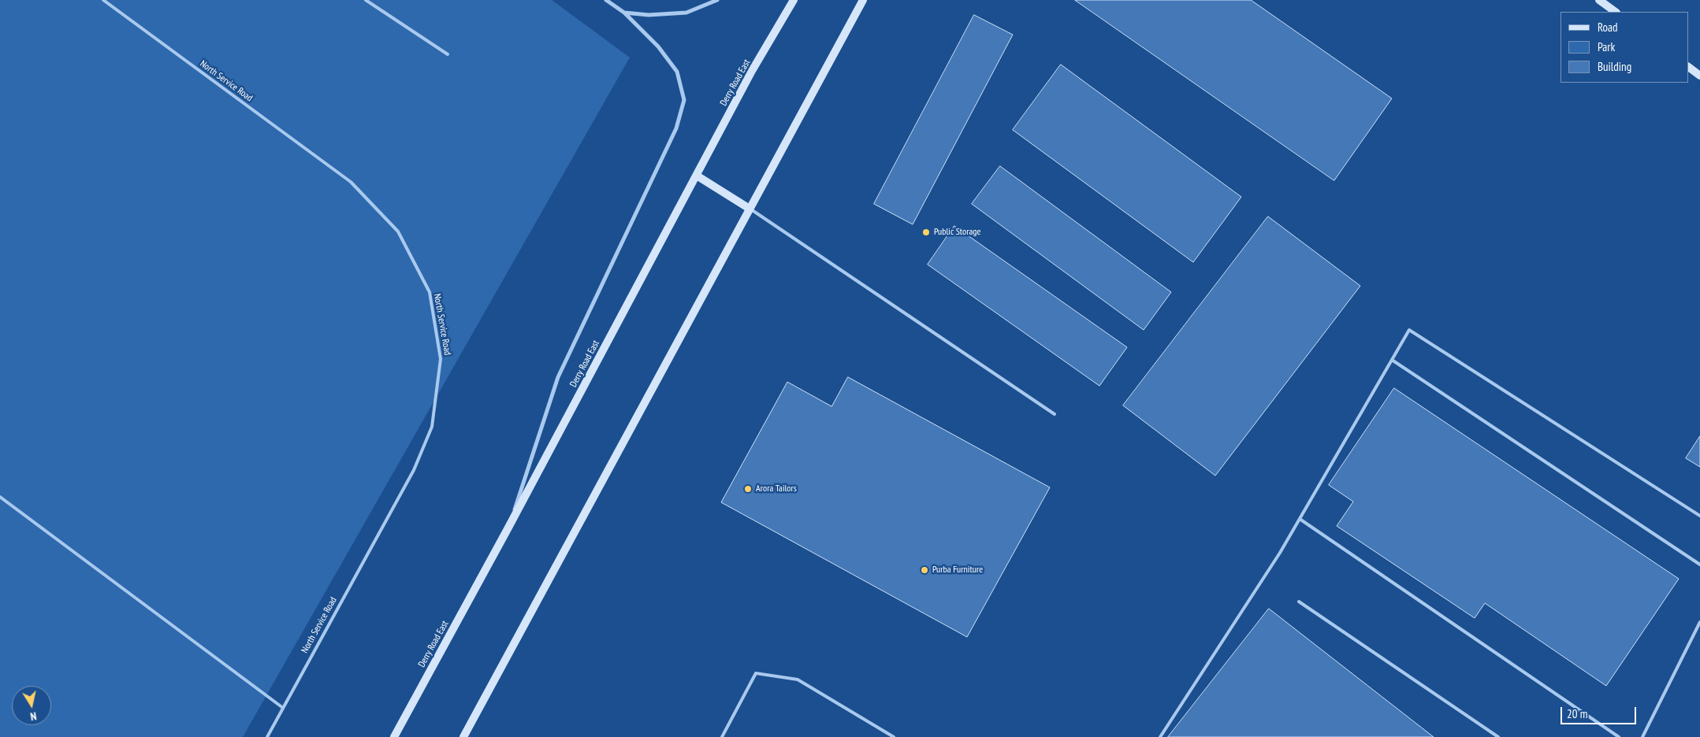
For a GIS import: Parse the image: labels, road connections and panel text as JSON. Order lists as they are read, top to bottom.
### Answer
{
  "streets": {
    "main road": ["Derry Road East"],
    "lane": ["North Service Road"]
  },
  "places": ["Public Storage", "Arora Tailors", "Purba Furniture"],
  "legend": ["Road", "Park", "Building"],
  "scale_bar": "20 m",
  "north": "bottom"
}
